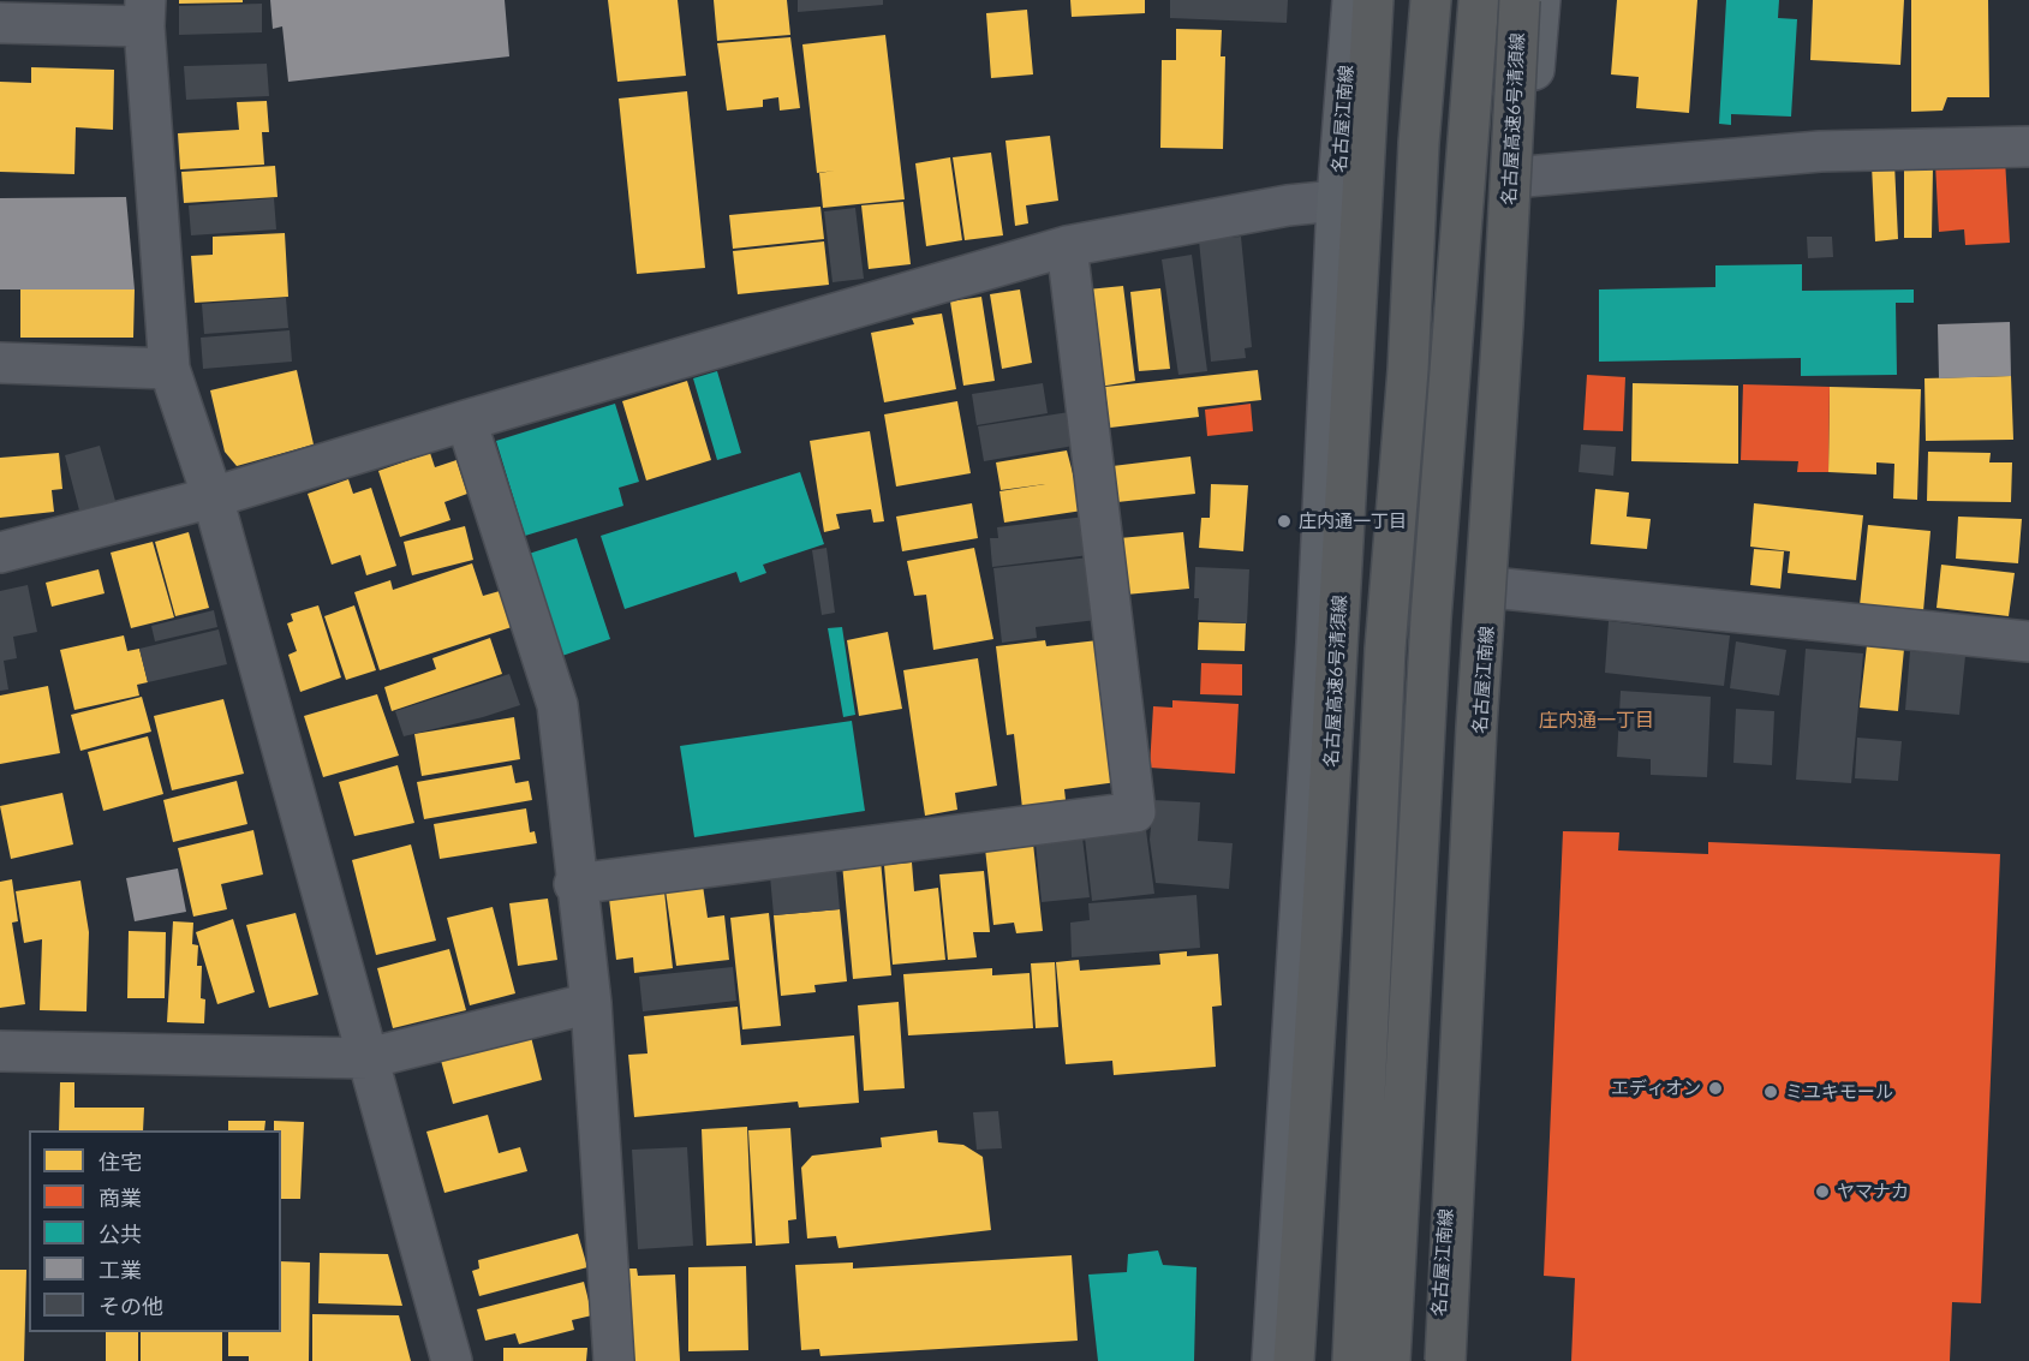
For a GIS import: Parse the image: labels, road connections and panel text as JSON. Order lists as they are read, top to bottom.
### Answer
{
  "streets": {
    "highway": ["名古屋高速6号清須線"],
    "main road": ["名古屋江南線"]
  },
  "districts": ["庄内通一丁目"],
  "places": [
    "庄内通一丁目",
    "エディオン",
    "ミユキモール",
    "ヤマナカ"
  ],
  "legend": [
    "住宅",
    "商業",
    "公共",
    "工業",
    "その他"
  ]
}
